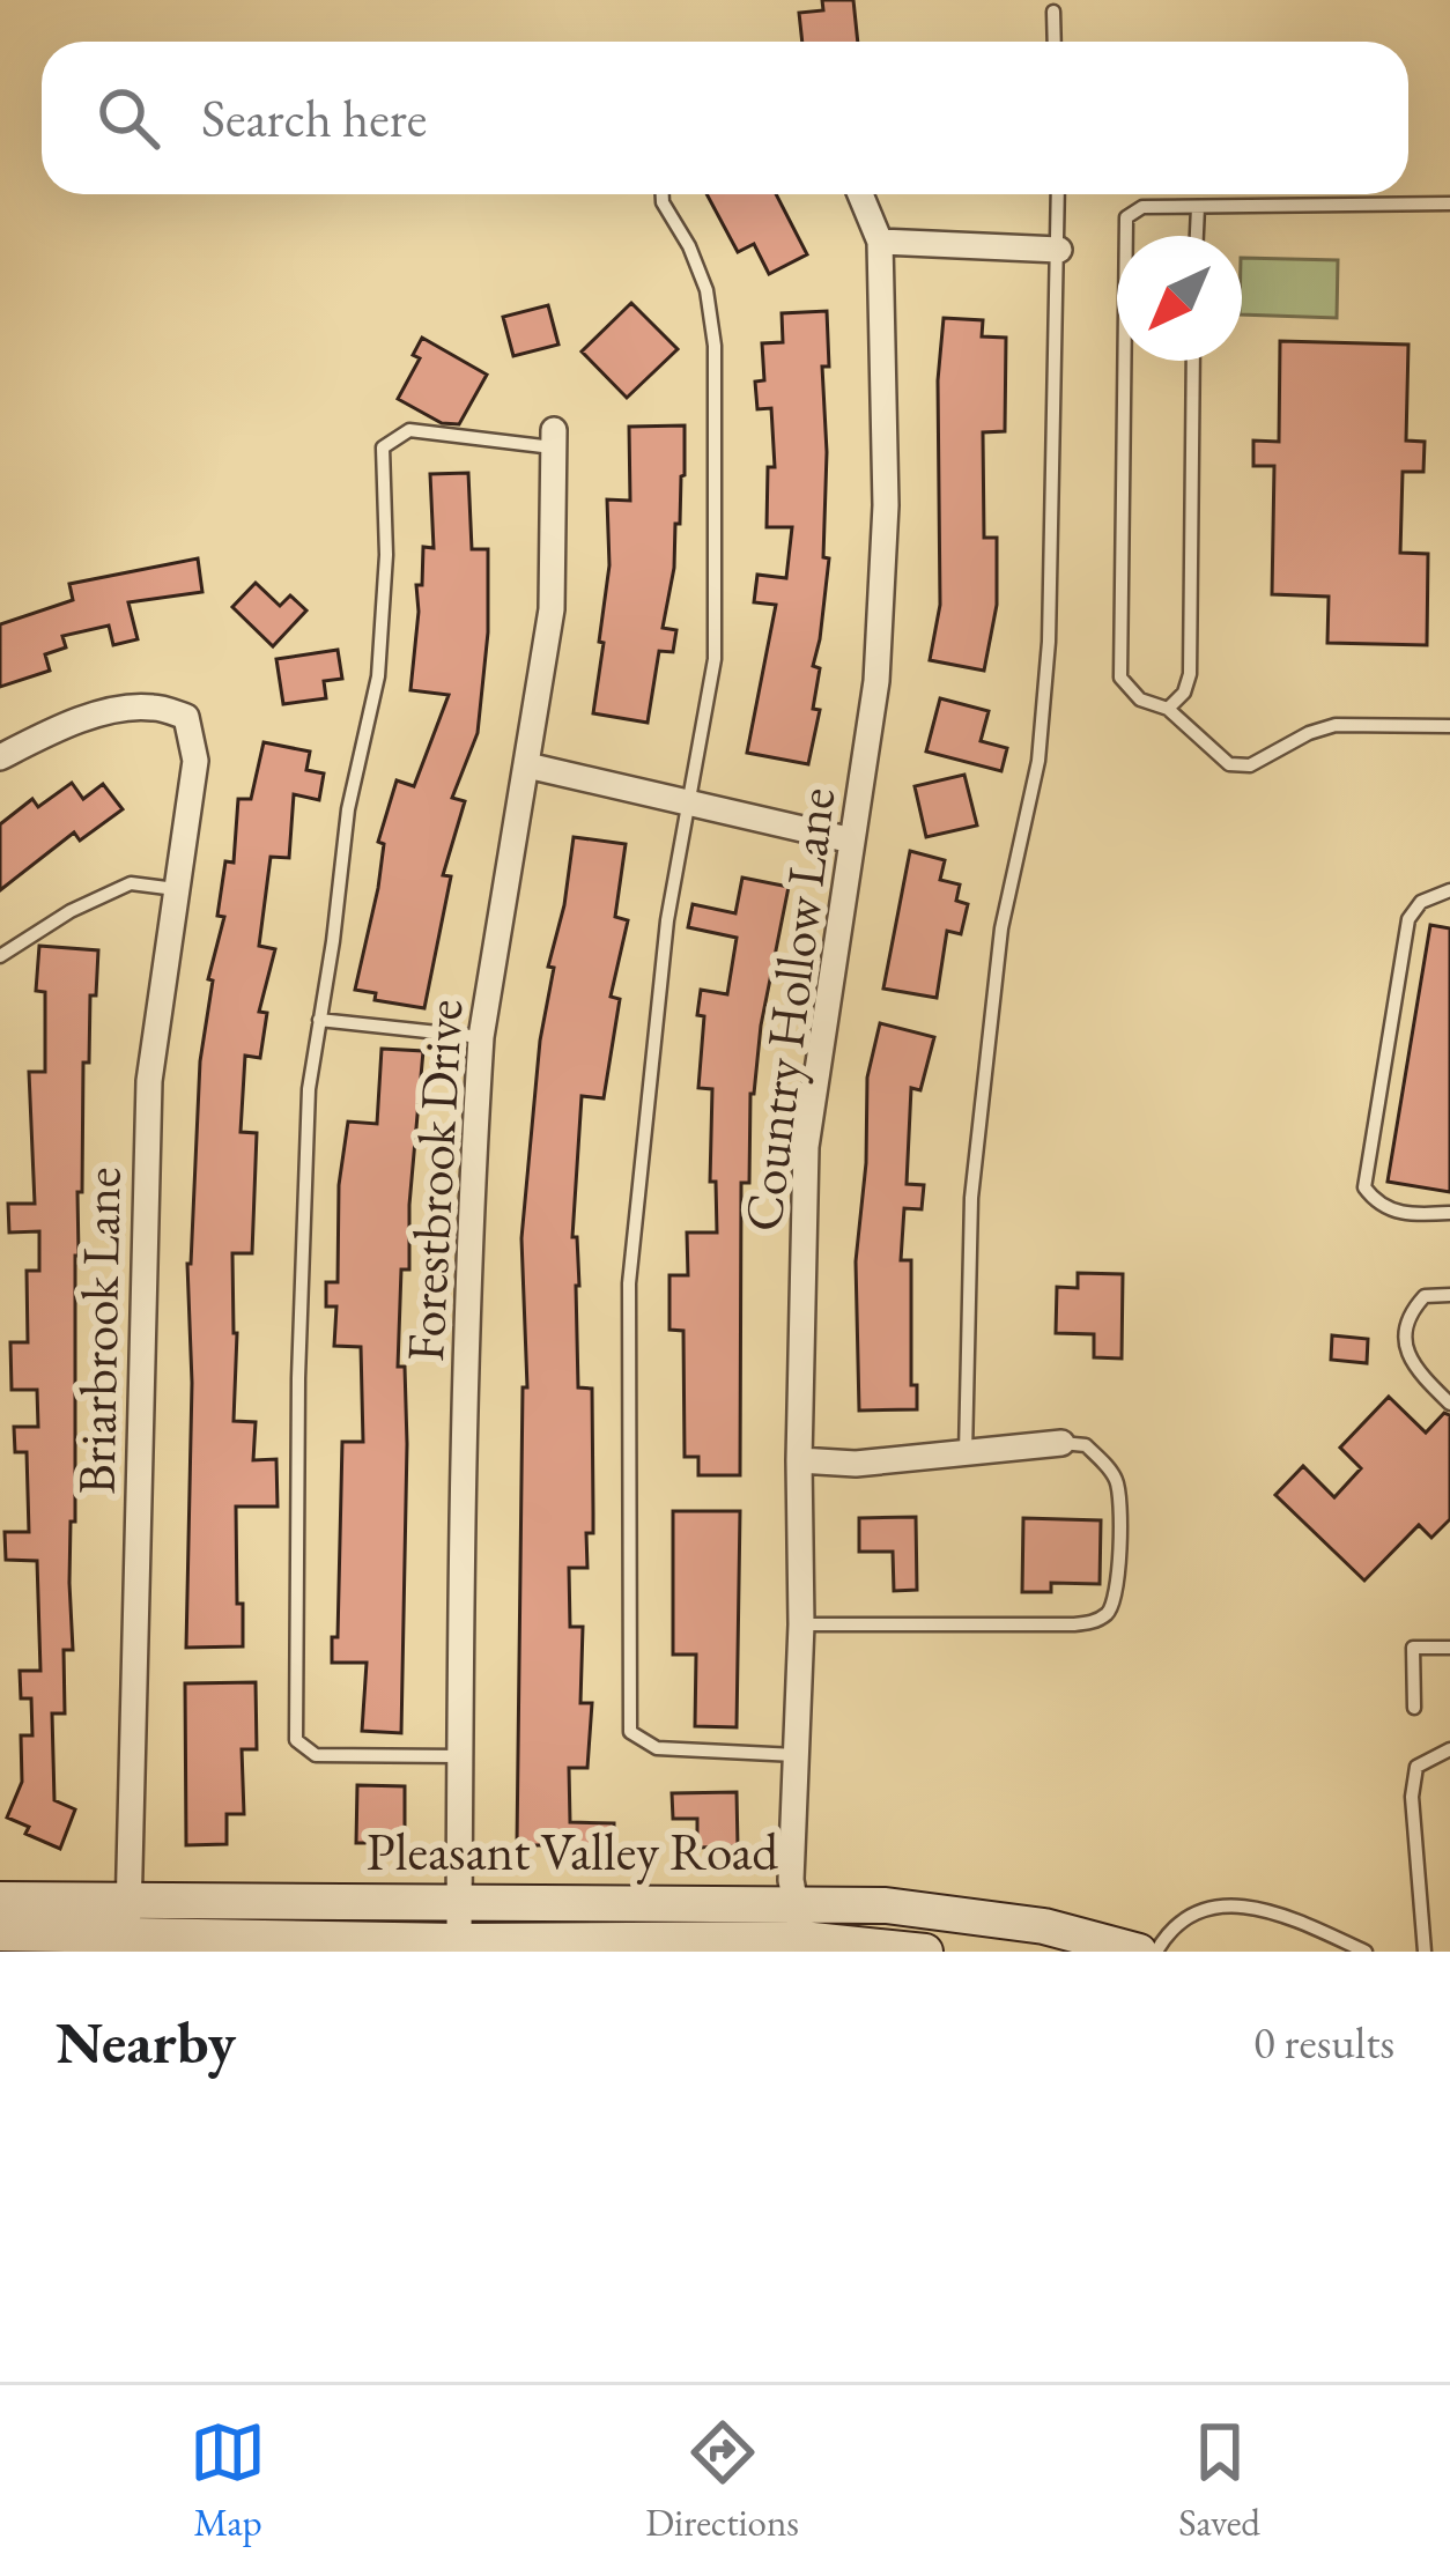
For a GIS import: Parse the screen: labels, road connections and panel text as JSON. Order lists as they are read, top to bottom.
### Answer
{
  "streets": {
    "main road": ["Pleasant Valley Road"],
    "street": ["Country Hollow Lane", "Forestbrook Drive", "Briarbrook Lane"]
  },
  "crossings": [
    ["Country Hollow Lane", "Pleasant Valley Road"],
    ["Forestbrook Drive", "Pleasant Valley Road"],
    ["Briarbrook Lane", "Pleasant Valley Road"]
  ],
  "north": "bottom left",
  "page": {
    "search": "Search here",
    "heading": ["Nearby", "0 results"],
    "nav": ["Map", "Directions", "Saved"]
  }
}
